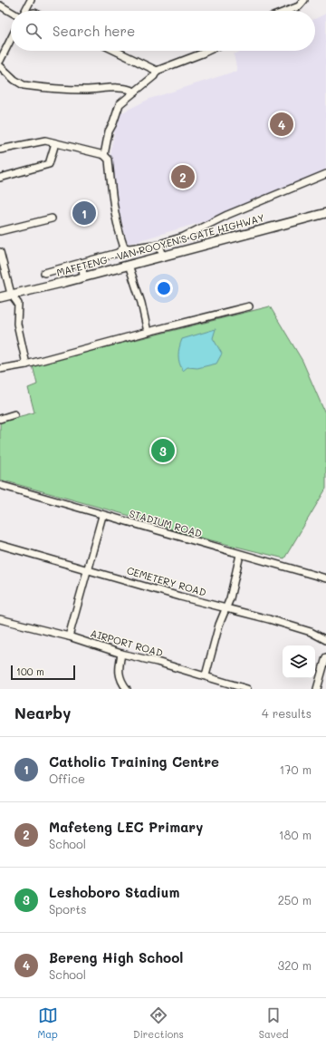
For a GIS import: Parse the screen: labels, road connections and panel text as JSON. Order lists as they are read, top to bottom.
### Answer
{
  "streets": {
    "main road": ["MAFETENG - VAN ROOYEN'S GATE HIGHWAY"],
    "street": ["STADIUM ROAD", "CEMETERY ROAD", "AIRPORT ROAD"]
  },
  "scale_bar": "100 m",
  "page": {
    "search": "Search here",
    "pins": [
      "4",
      "2",
      "1",
      "3"
    ],
    "scale": "100 m",
    "heading": ["Nearby", "4 results"],
    "list": [
      {
        "mark": "1",
        "name": "Catholic Training Centre",
        "note": "Office",
        "value": "170 m"
      },
      {
        "mark": "2",
        "name": "Mafeteng LEC Primary",
        "note": "School",
        "value": "180 m"
      },
      {
        "mark": "3",
        "name": "Leshoboro Stadium",
        "note": "Sports",
        "value": "250 m"
      },
      {
        "mark": "4",
        "name": "Bereng High School",
        "note": "School",
        "value": "320 m"
      }
    ],
    "nav": ["Map", "Directions", "Saved"]
  }
}
